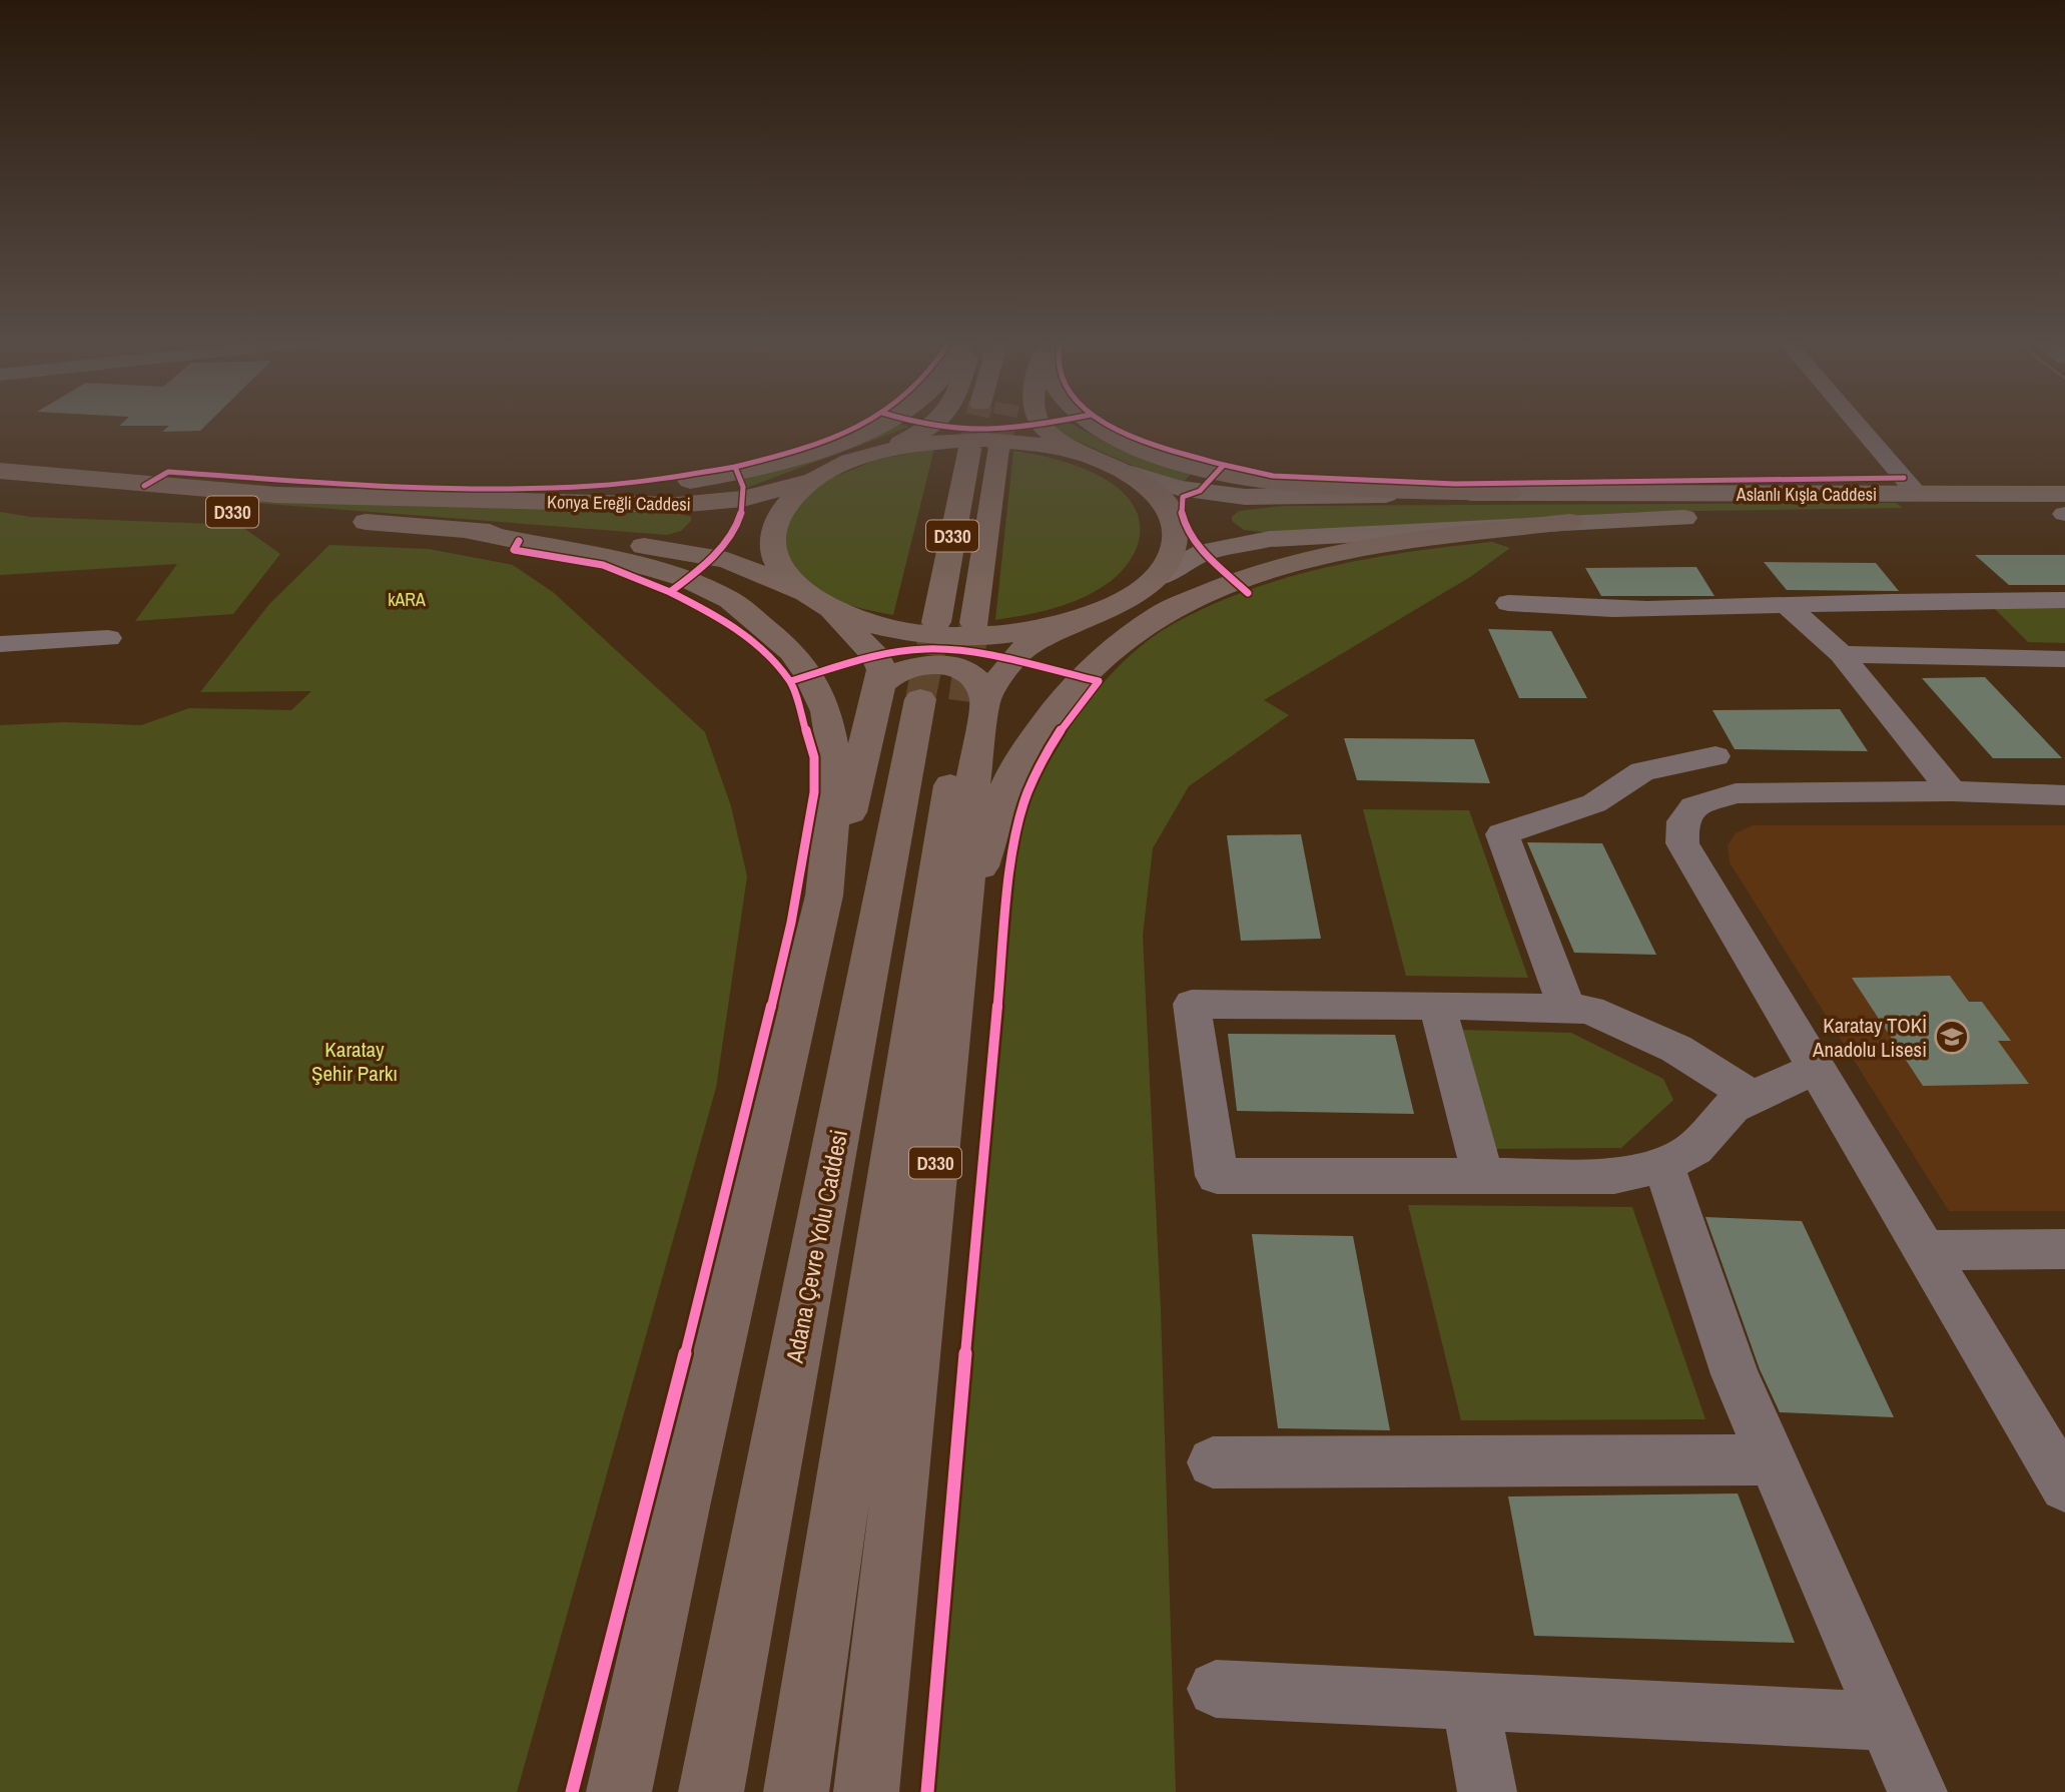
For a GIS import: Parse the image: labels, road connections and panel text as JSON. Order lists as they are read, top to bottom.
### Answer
{
  "streets": {
    "highway": ["Konya Ereğli Caddesi", "D330", "Adana Çevre Yolu Caddesi"],
    "main road": ["Aslanlı Kışla Caddesi"]
  },
  "crossings": [
    ["Konya Ereğli Caddesi", "D330"],
    ["D330", "Adana Çevre Yolu Caddesi"]
  ],
  "parks": ["kARA", "Karatay Şehir Parkı"],
  "places": {
    "school or university": ["Karatay TOKİ Anadolu Lisesi"]
  }
}
